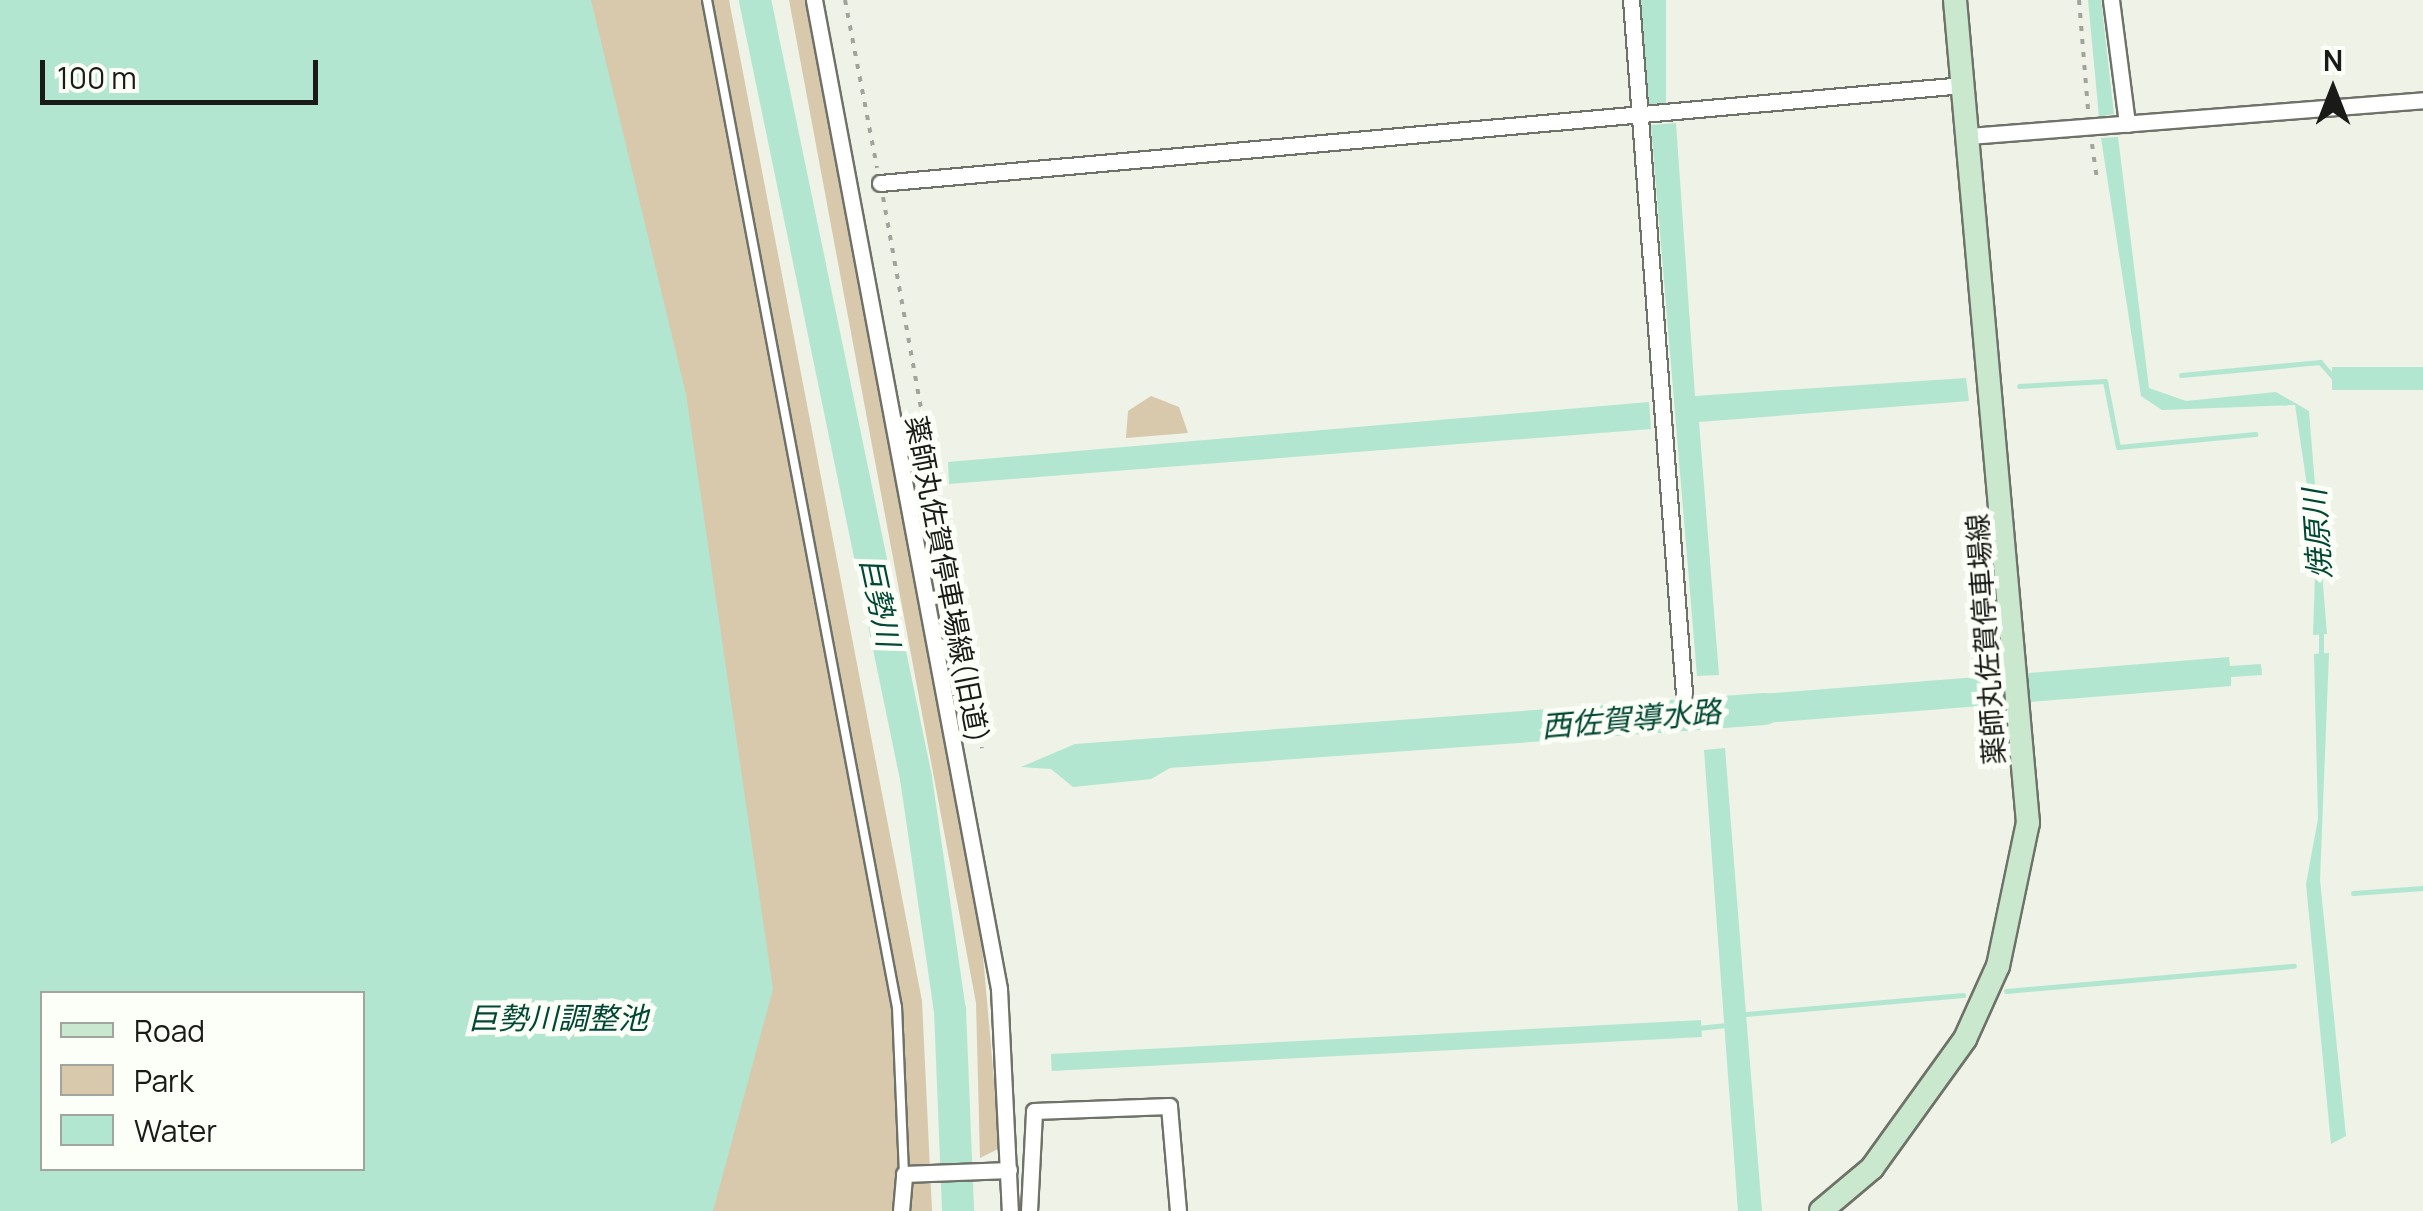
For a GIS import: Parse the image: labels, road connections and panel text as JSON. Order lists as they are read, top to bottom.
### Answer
{
  "streets": {
    "main road": ["薬師丸佐賀停車場線"],
    "street": ["薬師丸佐賀停車場線(旧道)"]
  },
  "water": [
    "焼原川",
    "巨勢川",
    "西佐賀導水路",
    "巨勢川調整池"
  ],
  "legend": ["Road", "Park", "Water"],
  "scale_bar": "100 m",
  "north": "top"
}
